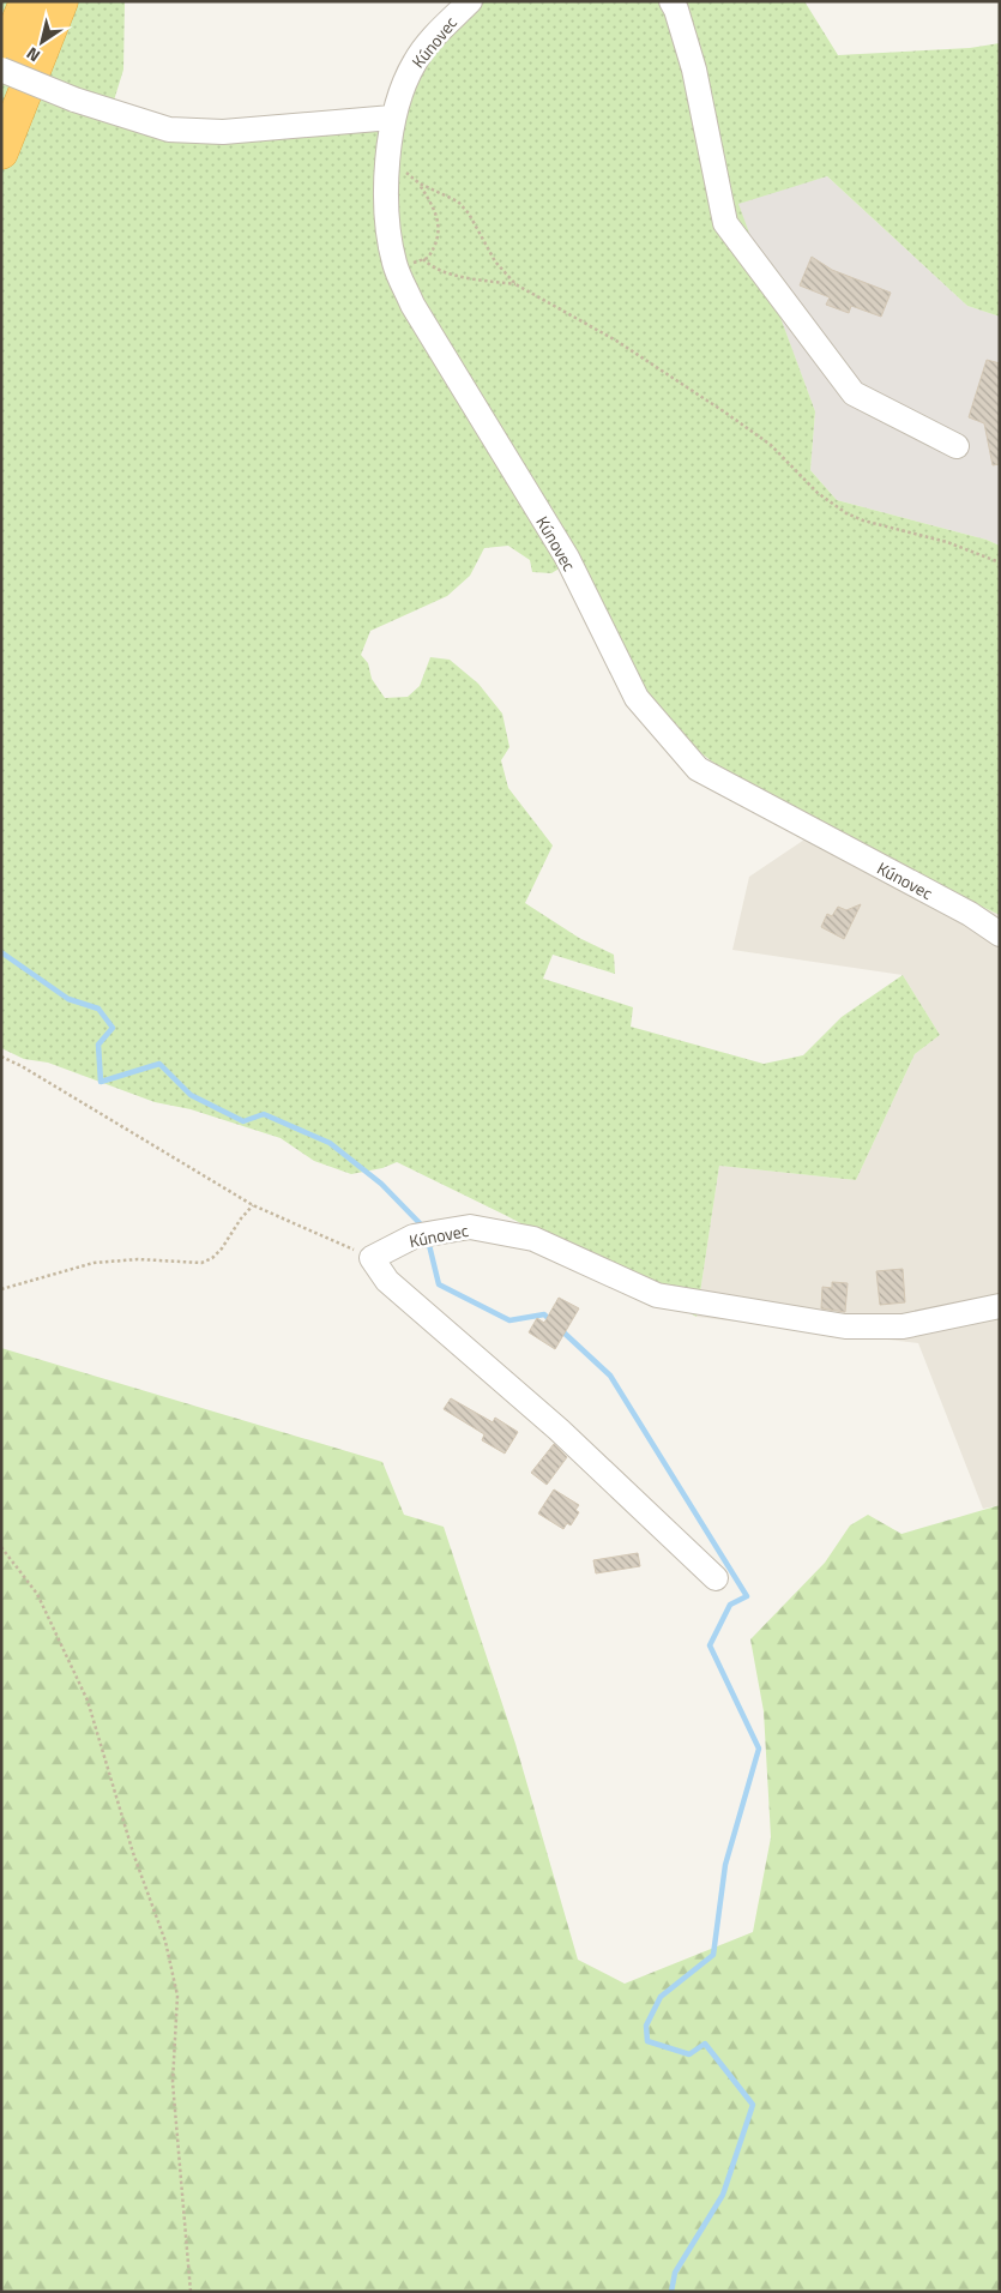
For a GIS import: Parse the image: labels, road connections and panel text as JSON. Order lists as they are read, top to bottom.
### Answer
{
  "streets": {
    "street": ["Kúnovec"]
  },
  "north": "bottom left"
}
